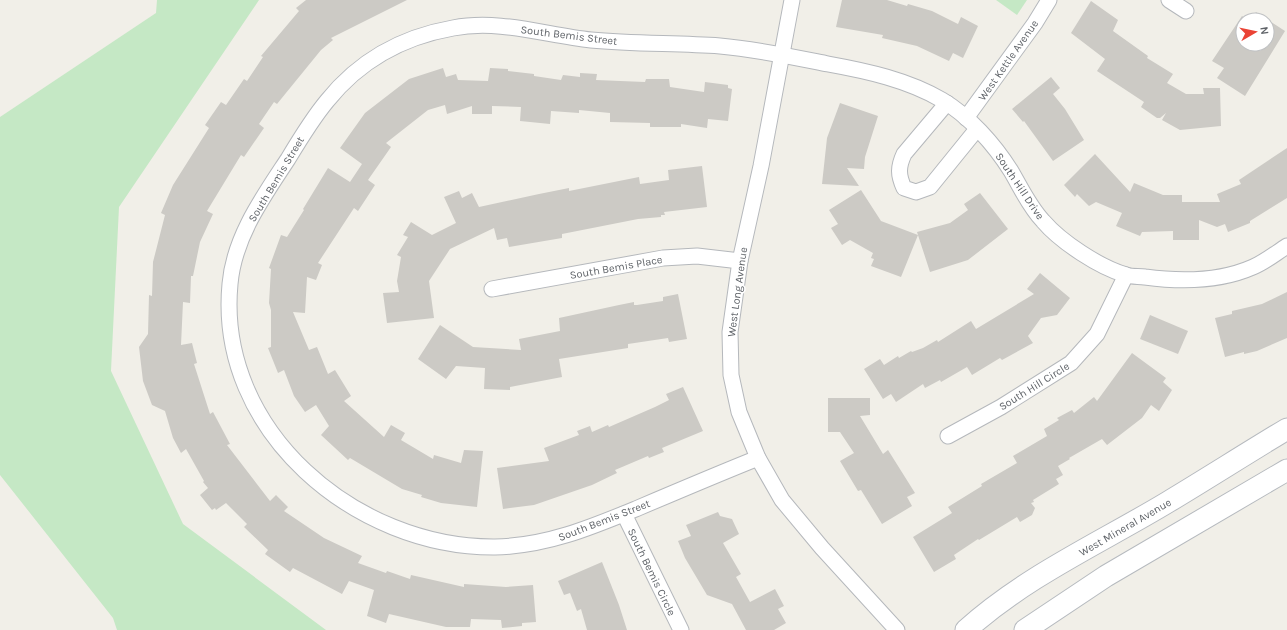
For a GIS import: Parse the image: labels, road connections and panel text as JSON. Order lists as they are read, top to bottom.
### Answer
{
  "streets": {
    "main road": ["West Mineral Avenue"],
    "street": [
      "South Bemis Street",
      "West Kettle Avenue",
      "South Hill Drive",
      "South Bemis Place",
      "West Long Avenue",
      "South Hill Circle",
      "South Bemis Circle"
    ]
  },
  "crossings": [
    ["South Bemis Street", "South Hill Drive"],
    ["South Bemis Street", "West Long Avenue"],
    ["South Bemis Street", "South Bemis Circle"],
    ["West Kettle Avenue", "South Hill Drive"],
    ["South Hill Drive", "West Long Avenue"],
    ["South Hill Drive", "South Hill Circle"],
    ["South Bemis Place", "West Long Avenue"]
  ],
  "north": "right"
}
